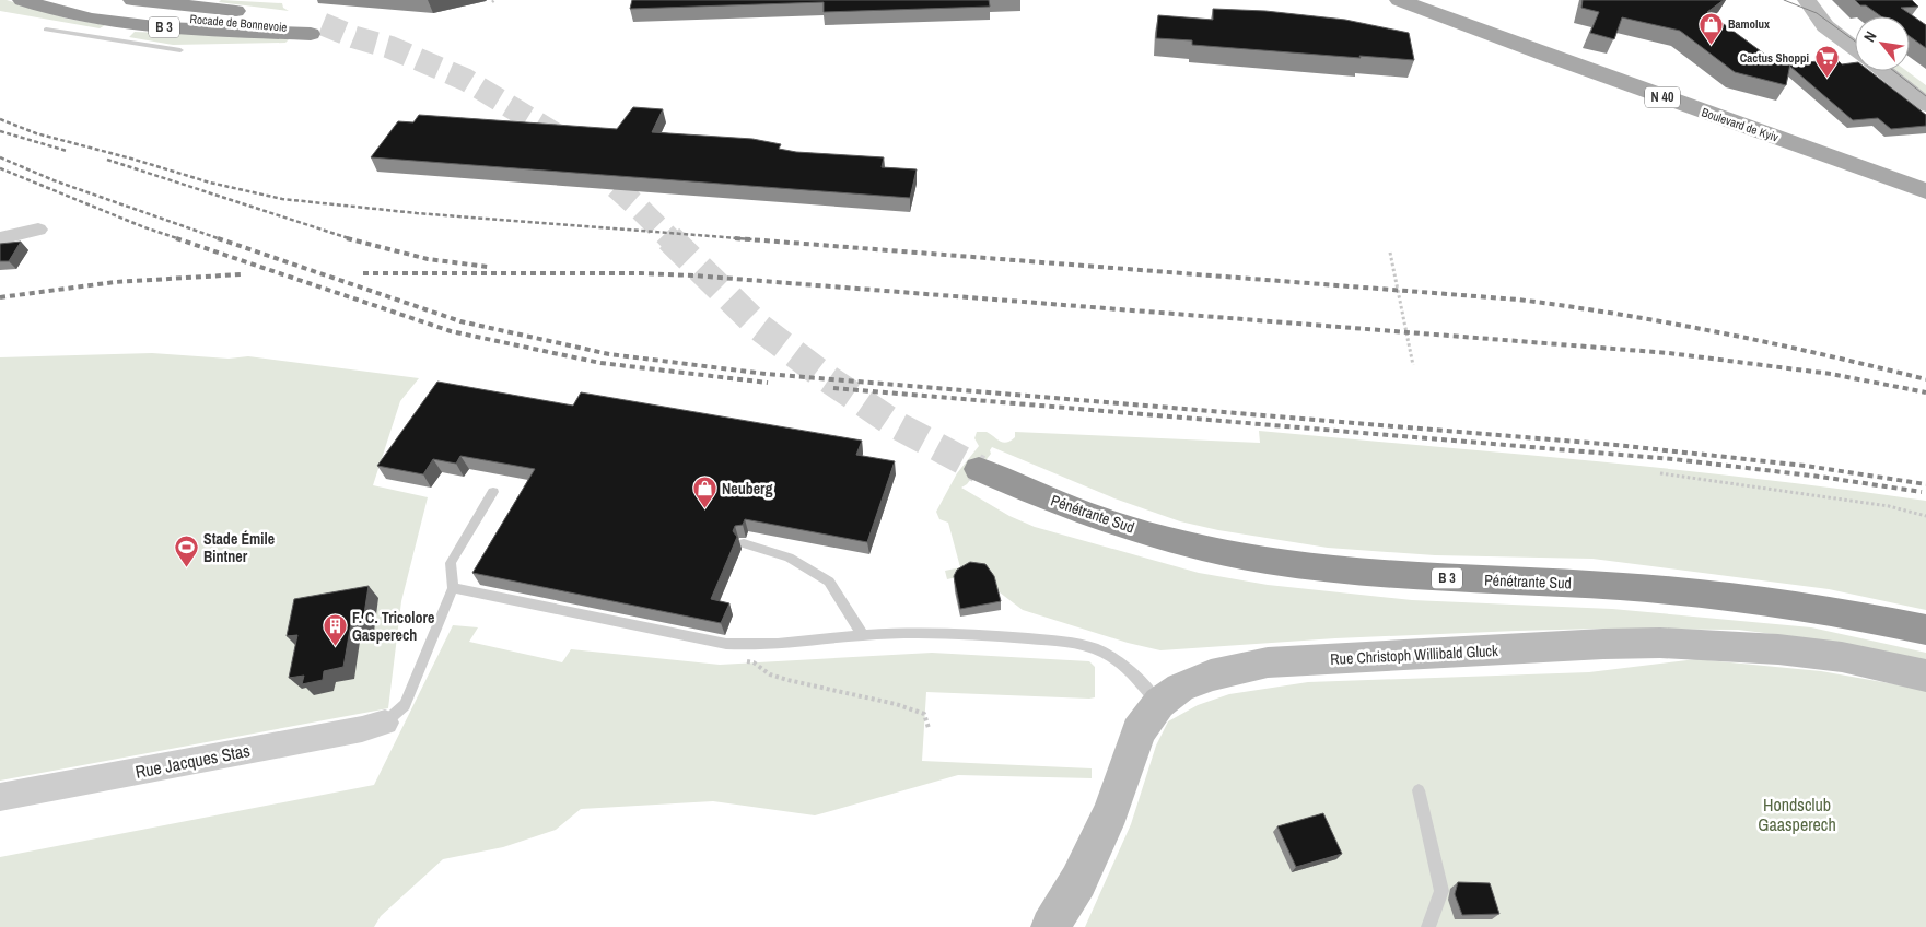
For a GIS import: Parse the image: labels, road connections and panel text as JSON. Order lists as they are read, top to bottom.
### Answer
{
  "streets": {
    "highway": ["Rocade de Bonnevoie", "B 3", "Pénétrante Sud"],
    "main road": ["N 40", "Boulevard de Kyiv"],
    "street": ["Rue Christoph Willibald Gluck", "Rue Jacques Stas"]
  },
  "crossings": [
    ["Rocade de Bonnevoie", "B 3"]
  ],
  "parks": ["Hondsclub Gaasperech"],
  "places": {
    "shop": ["Bamolux", "Neuberg"],
    "supermarket": ["Cactus Shoppi"],
    "sports": ["Stade Émile Bintner"],
    "building": ["F. C. Tricolore Gasperech"]
  },
  "north": "top left"
}
